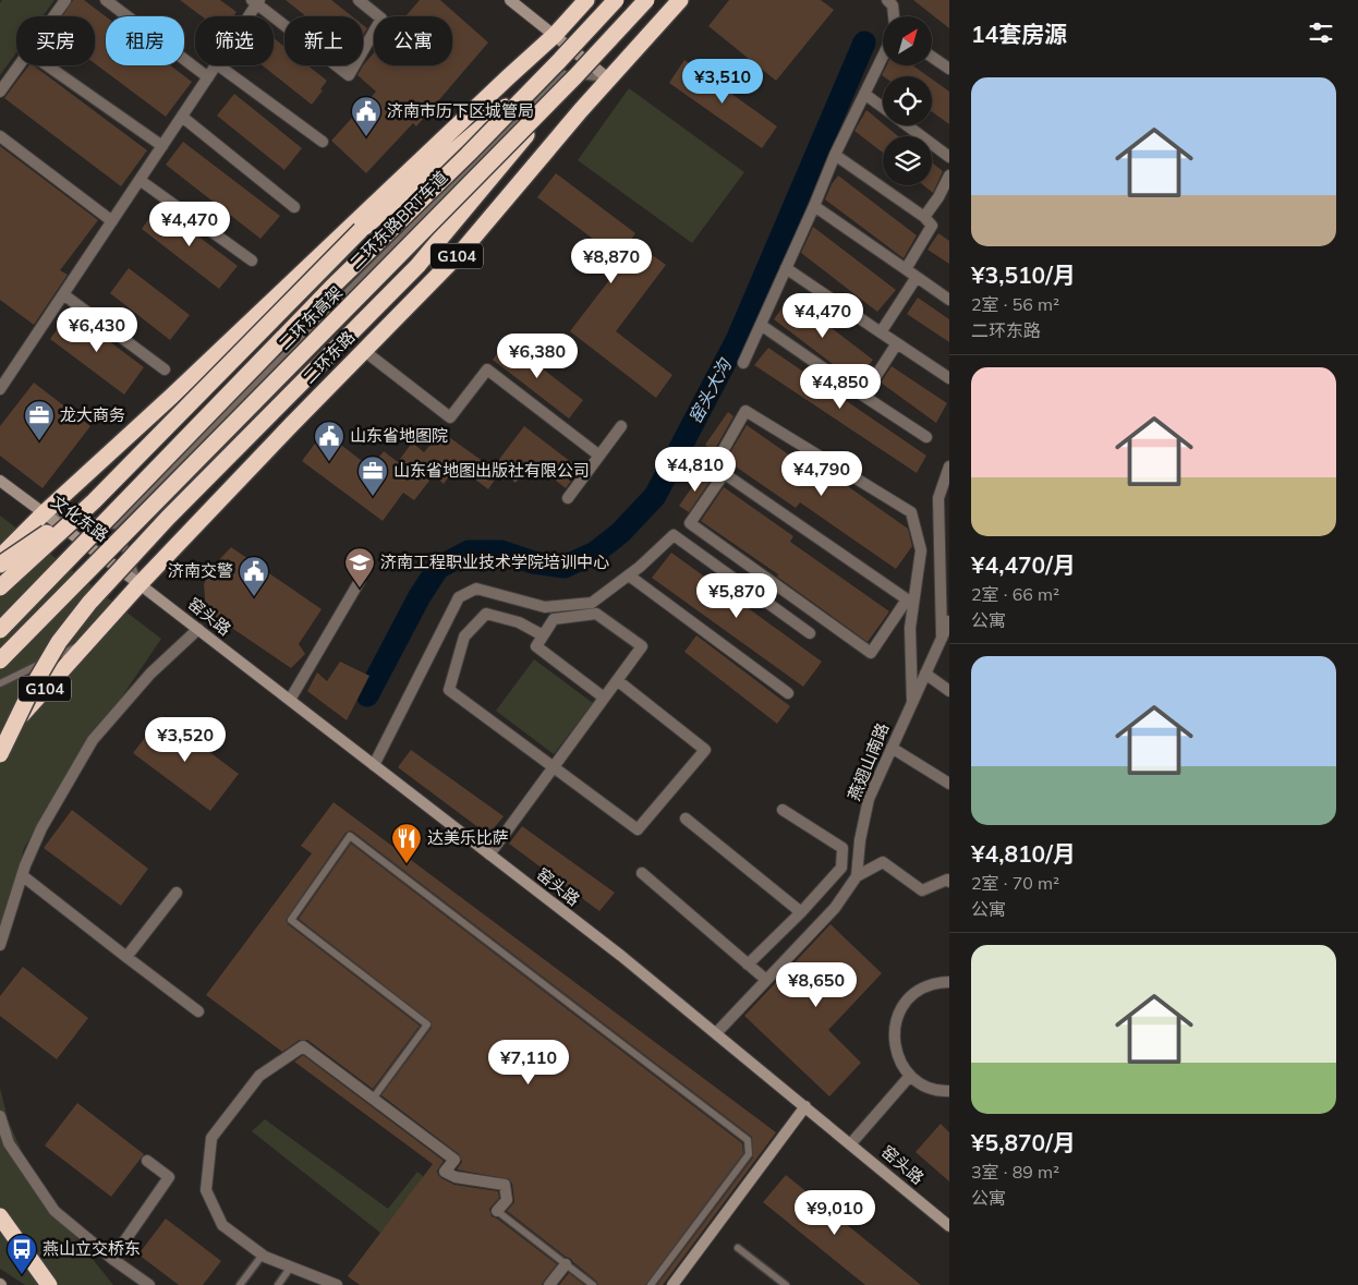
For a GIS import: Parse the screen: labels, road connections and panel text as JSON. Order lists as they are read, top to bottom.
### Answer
{
  "streets": {
    "highway": ["G104", "二环东高架", "二环东路"],
    "main road": ["文化东路", "窑头路"],
    "street": ["燕翅山南路"],
    "lane": ["二环东路BRT车道"]
  },
  "crossings": [
    ["二环东路BRT车道", "二环东高架"],
    ["二环东路", "文化东路"],
    ["二环东路", "窑头路"],
    ["文化东路", "窑头路"],
    ["窑头路", "燕翅山南路"]
  ],
  "water": ["窑头大沟"],
  "places": {
    "public building": ["济南市历下区城管局", "山东省地图院", "济南交警"],
    "office": ["龙大商务", "山东省地图出版社有限公司"],
    "school or university": ["济南工程职业技术学院培训中心"],
    "restaurant": ["达美乐比萨"],
    "bus stop": ["燕山立交桥东"]
  },
  "north": "top right",
  "page": {
    "heading": "14套房源",
    "chip": [
      "买房",
      "租房",
      "筛选",
      "新上",
      "公寓"
    ],
    "price": [
      "¥3,510",
      "¥4,470",
      "¥8,870",
      "¥4,470",
      "¥6,430",
      "¥6,380",
      "¥4,850",
      "¥4,810",
      "¥4,790",
      "¥5,870",
      "¥3,520",
      "¥8,650",
      "¥7,110",
      "¥9,010"
    ],
    "list": [
      {
        "name": "¥3,510/月",
        "note": "2室 · 56 m² · 二环东路"
      },
      {
        "name": "¥4,470/月",
        "note": "2室 · 66 m² · 公寓"
      },
      {
        "name": "¥4,810/月",
        "note": "2室 · 70 m² · 公寓"
      },
      {
        "name": "¥5,870/月",
        "note": "3室 · 89 m² · 公寓"
      }
    ]
  }
}
